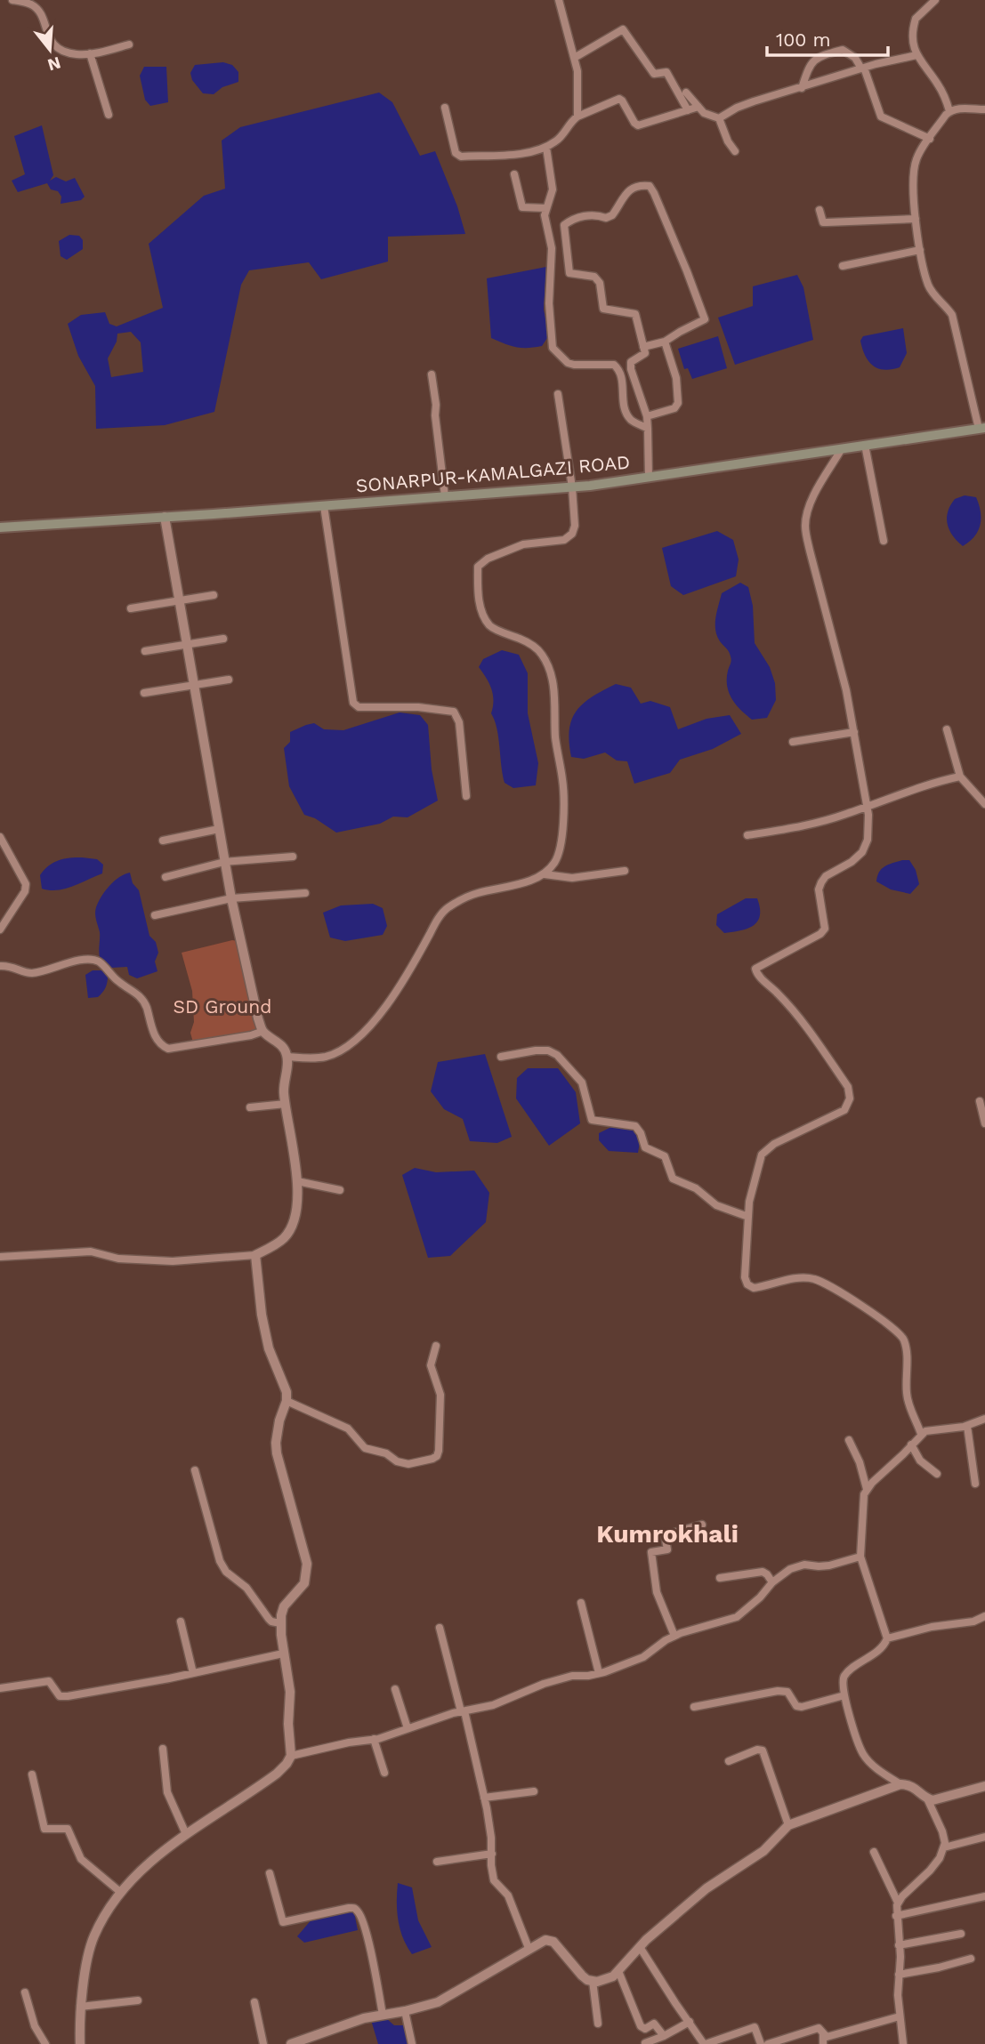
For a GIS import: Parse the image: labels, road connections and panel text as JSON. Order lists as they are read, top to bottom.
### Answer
{
  "streets": {
    "main road": ["SONARPUR-KAMALGAZI ROAD"]
  },
  "districts": ["Kumrokhali"],
  "parks": ["SD Ground"],
  "scale_bar": "100 m",
  "north": "bottom"
}
